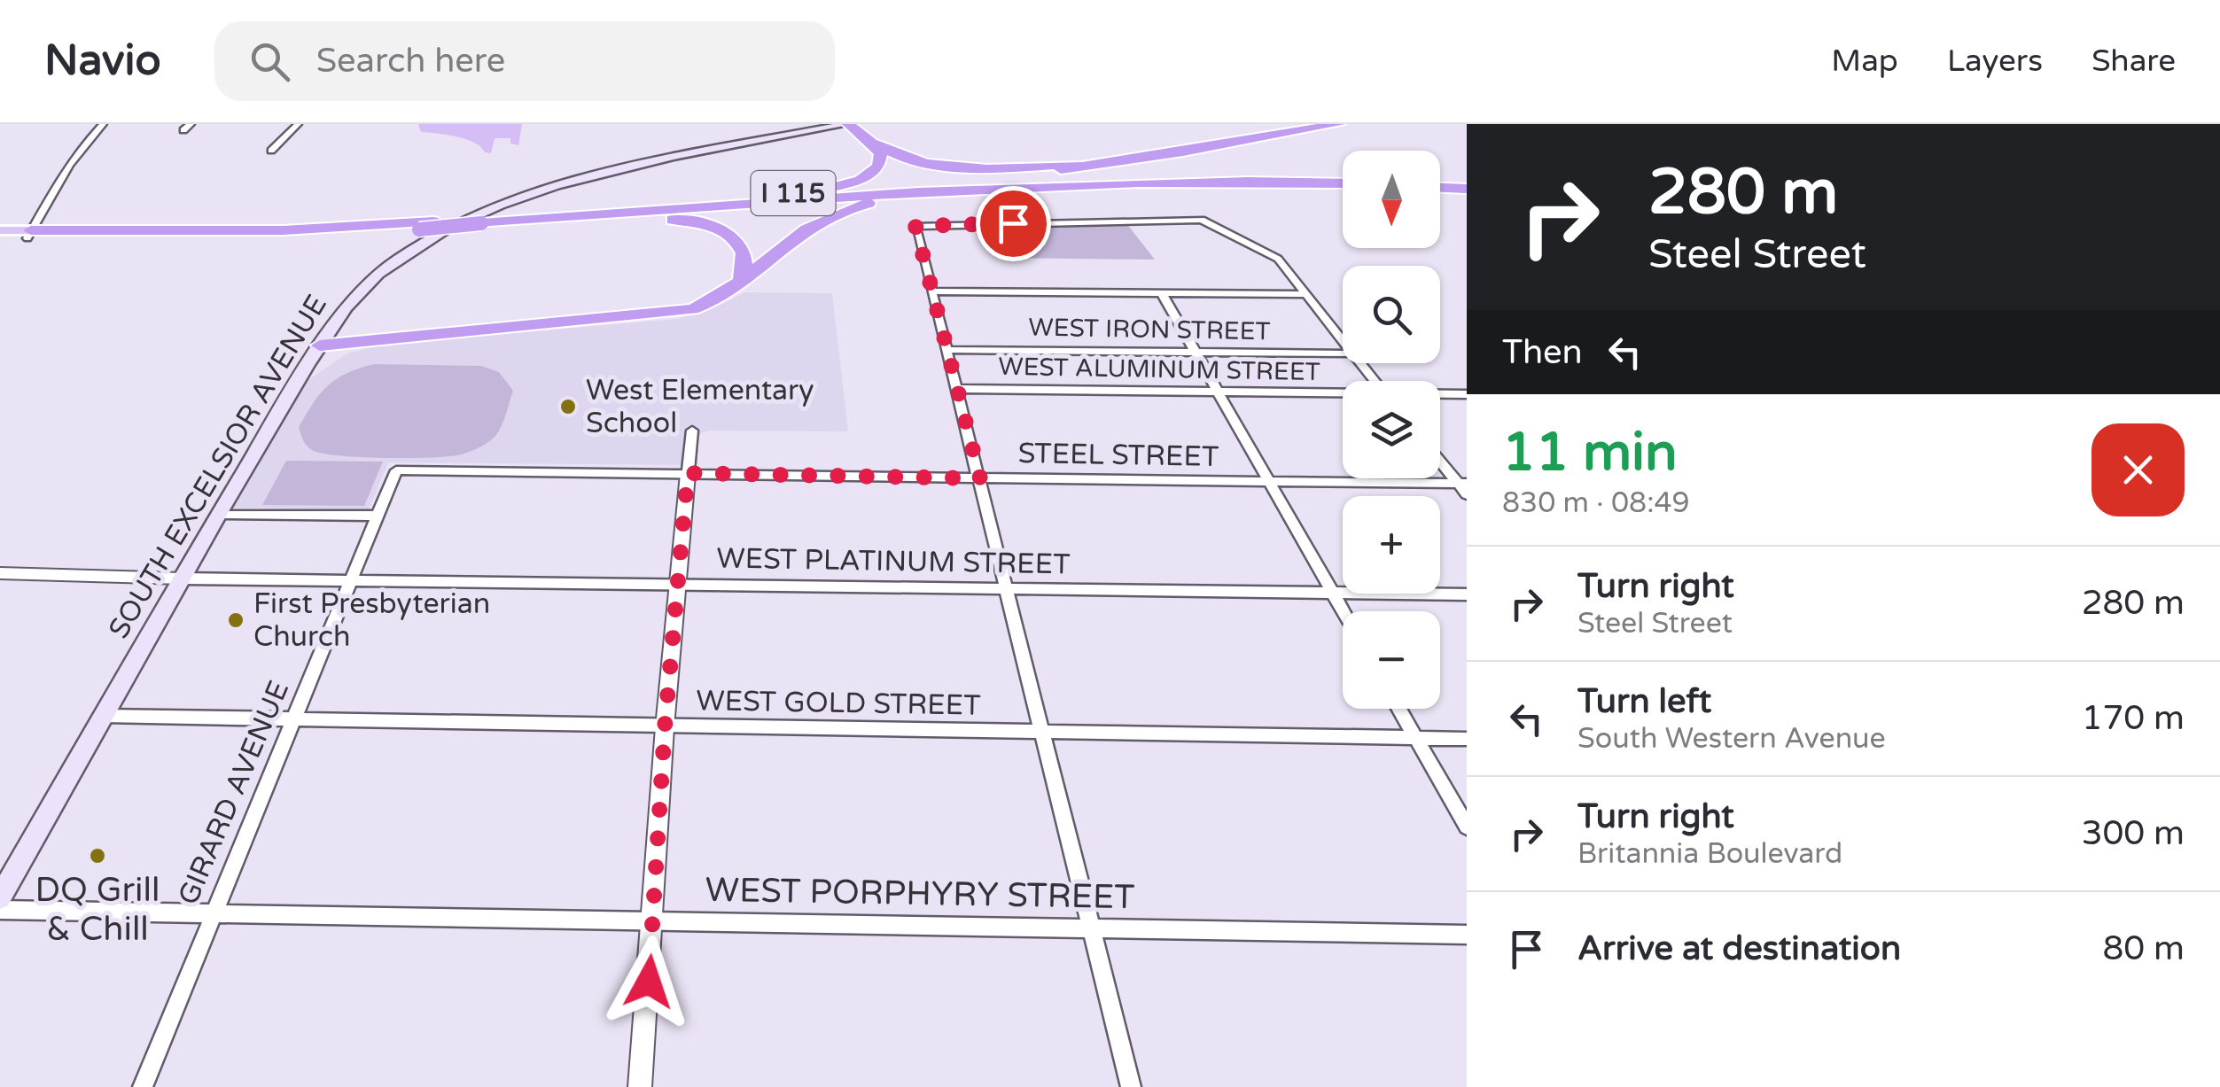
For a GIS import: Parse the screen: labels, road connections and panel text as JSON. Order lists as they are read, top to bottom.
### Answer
{
  "streets": {
    "highway": ["I 115"],
    "main road": ["SOUTH EXCELSIOR AVENUE"],
    "street": [
      "WEST IRON STREET",
      "WEST ALUMINUM STREET",
      "STEEL STREET",
      "WEST PLATINUM STREET",
      "WEST GOLD STREET",
      "GIRARD AVENUE",
      "WEST PORPHYRY STREET"
    ]
  },
  "crossings": [
    ["STEEL STREET", "GIRARD AVENUE"],
    ["SOUTH EXCELSIOR AVENUE", "WEST PLATINUM STREET"],
    ["SOUTH EXCELSIOR AVENUE", "WEST GOLD STREET"],
    ["WEST PLATINUM STREET", "GIRARD AVENUE"],
    ["WEST GOLD STREET", "GIRARD AVENUE"],
    ["GIRARD AVENUE", "WEST PORPHYRY STREET"]
  ],
  "places": ["West Elementary School", "First Presbyterian Church", "DQ Grill & Chill"],
  "north": "bottom",
  "page": {
    "header": "Navio",
    "search": "Search here",
    "nav": ["Map", "Layers", "Share"],
    "turn": ["280 m", "Steel Street"],
    "map_buttons": ["+", "−"],
    "then": "Then",
    "heading": ["11 min", "830 m · 08:49"],
    "list": [
      {
        "name": "Turn right",
        "note": "Steel Street",
        "value": "280 m"
      },
      {
        "name": "Turn left",
        "note": "South Western Avenue",
        "value": "170 m"
      },
      {
        "name": "Turn right",
        "note": "Britannia Boulevard",
        "value": "300 m"
      },
      {
        "name": "Arrive at destination",
        "value": "80 m"
      }
    ]
  }
}
